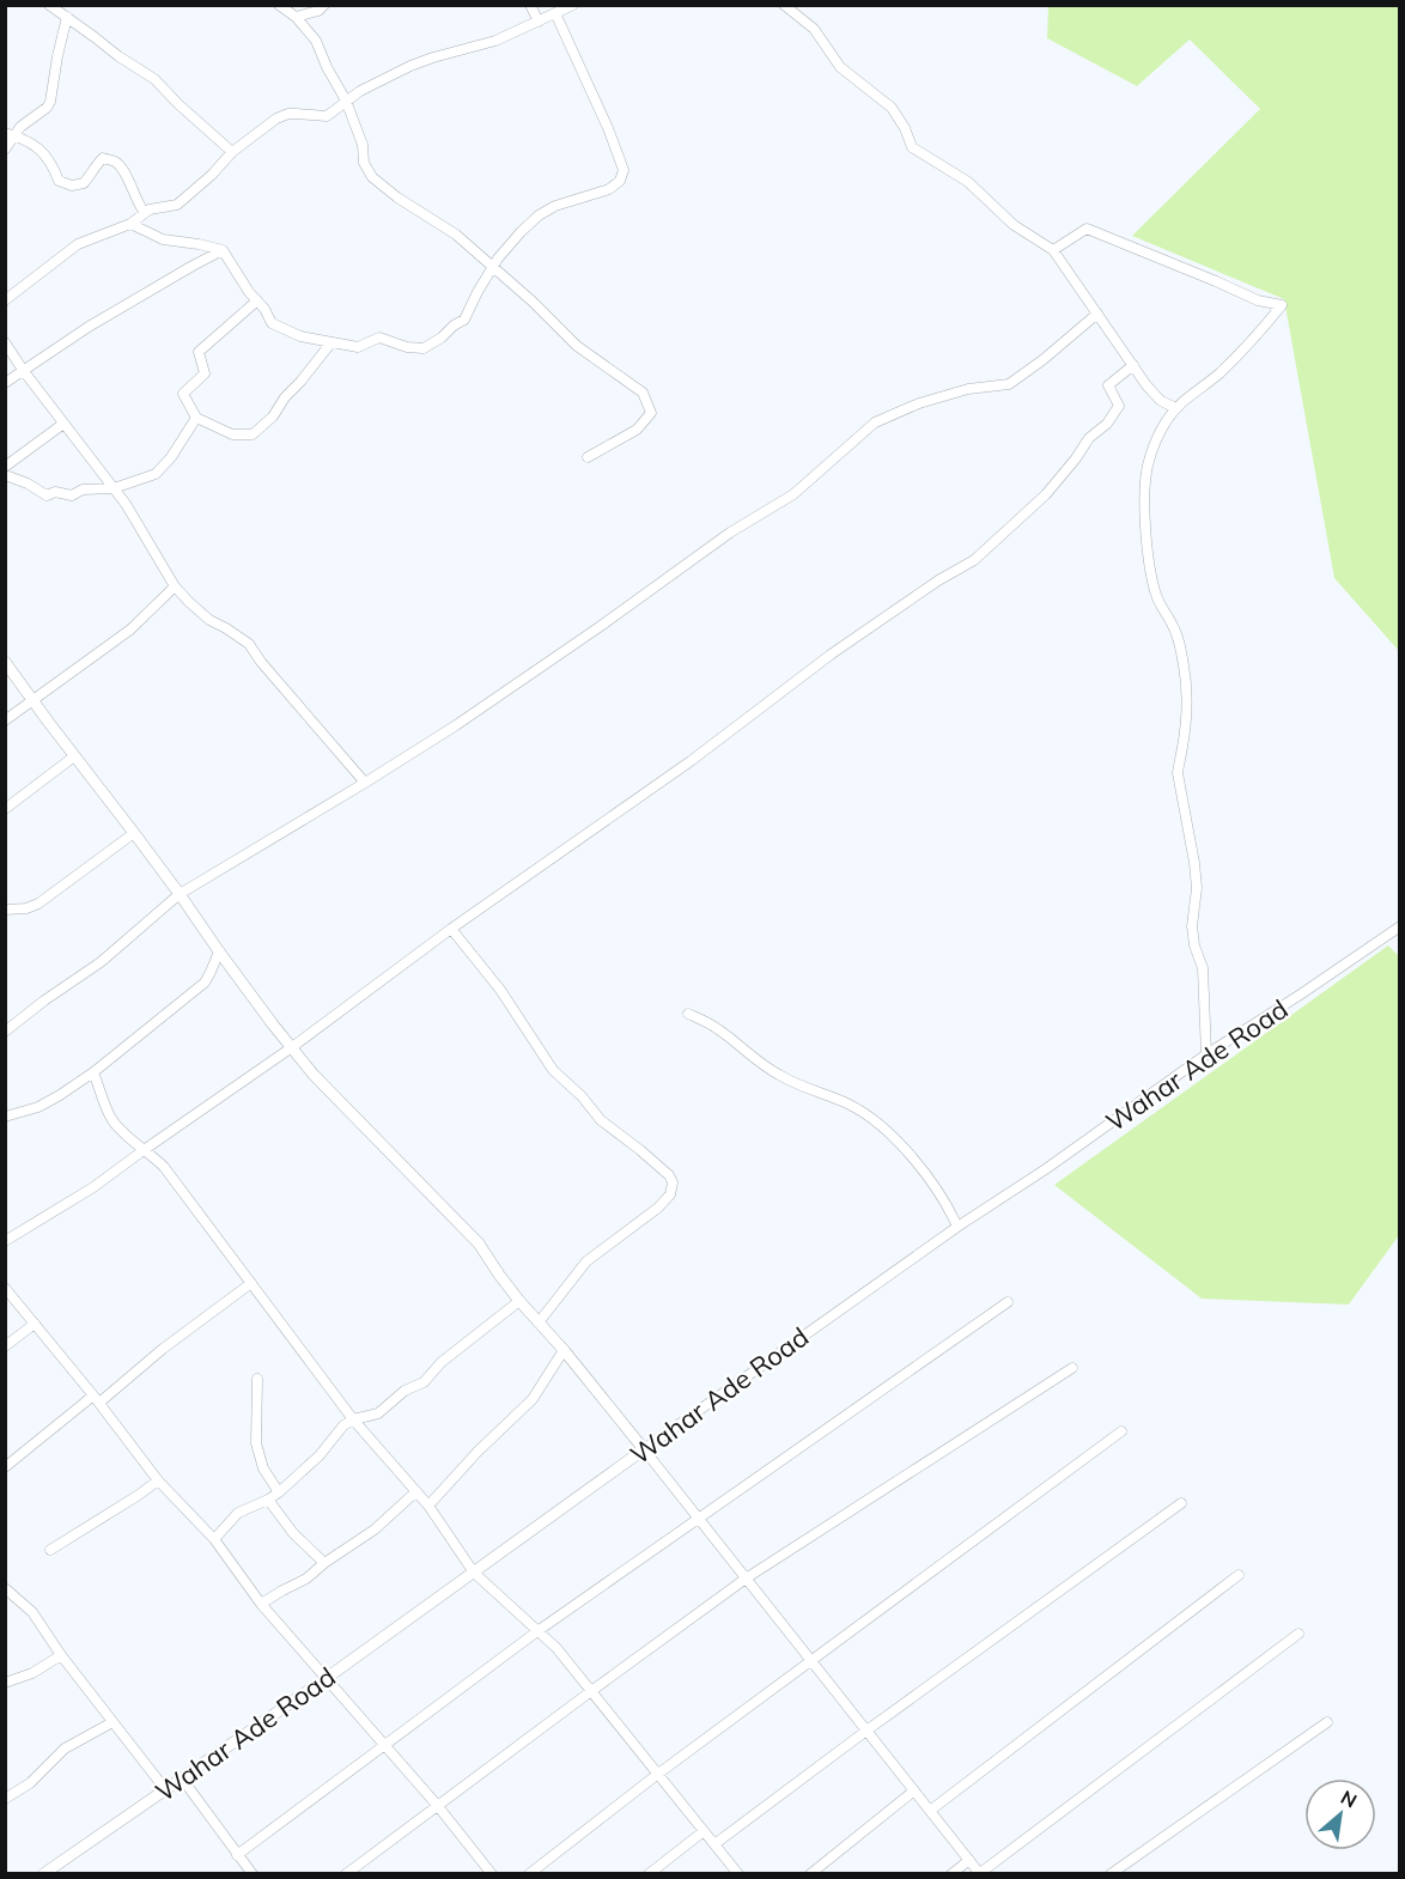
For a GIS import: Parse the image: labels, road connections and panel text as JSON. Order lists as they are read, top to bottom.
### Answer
{
  "streets": {
    "street": ["Wahar Ade Road"]
  },
  "north": "top right"
}
